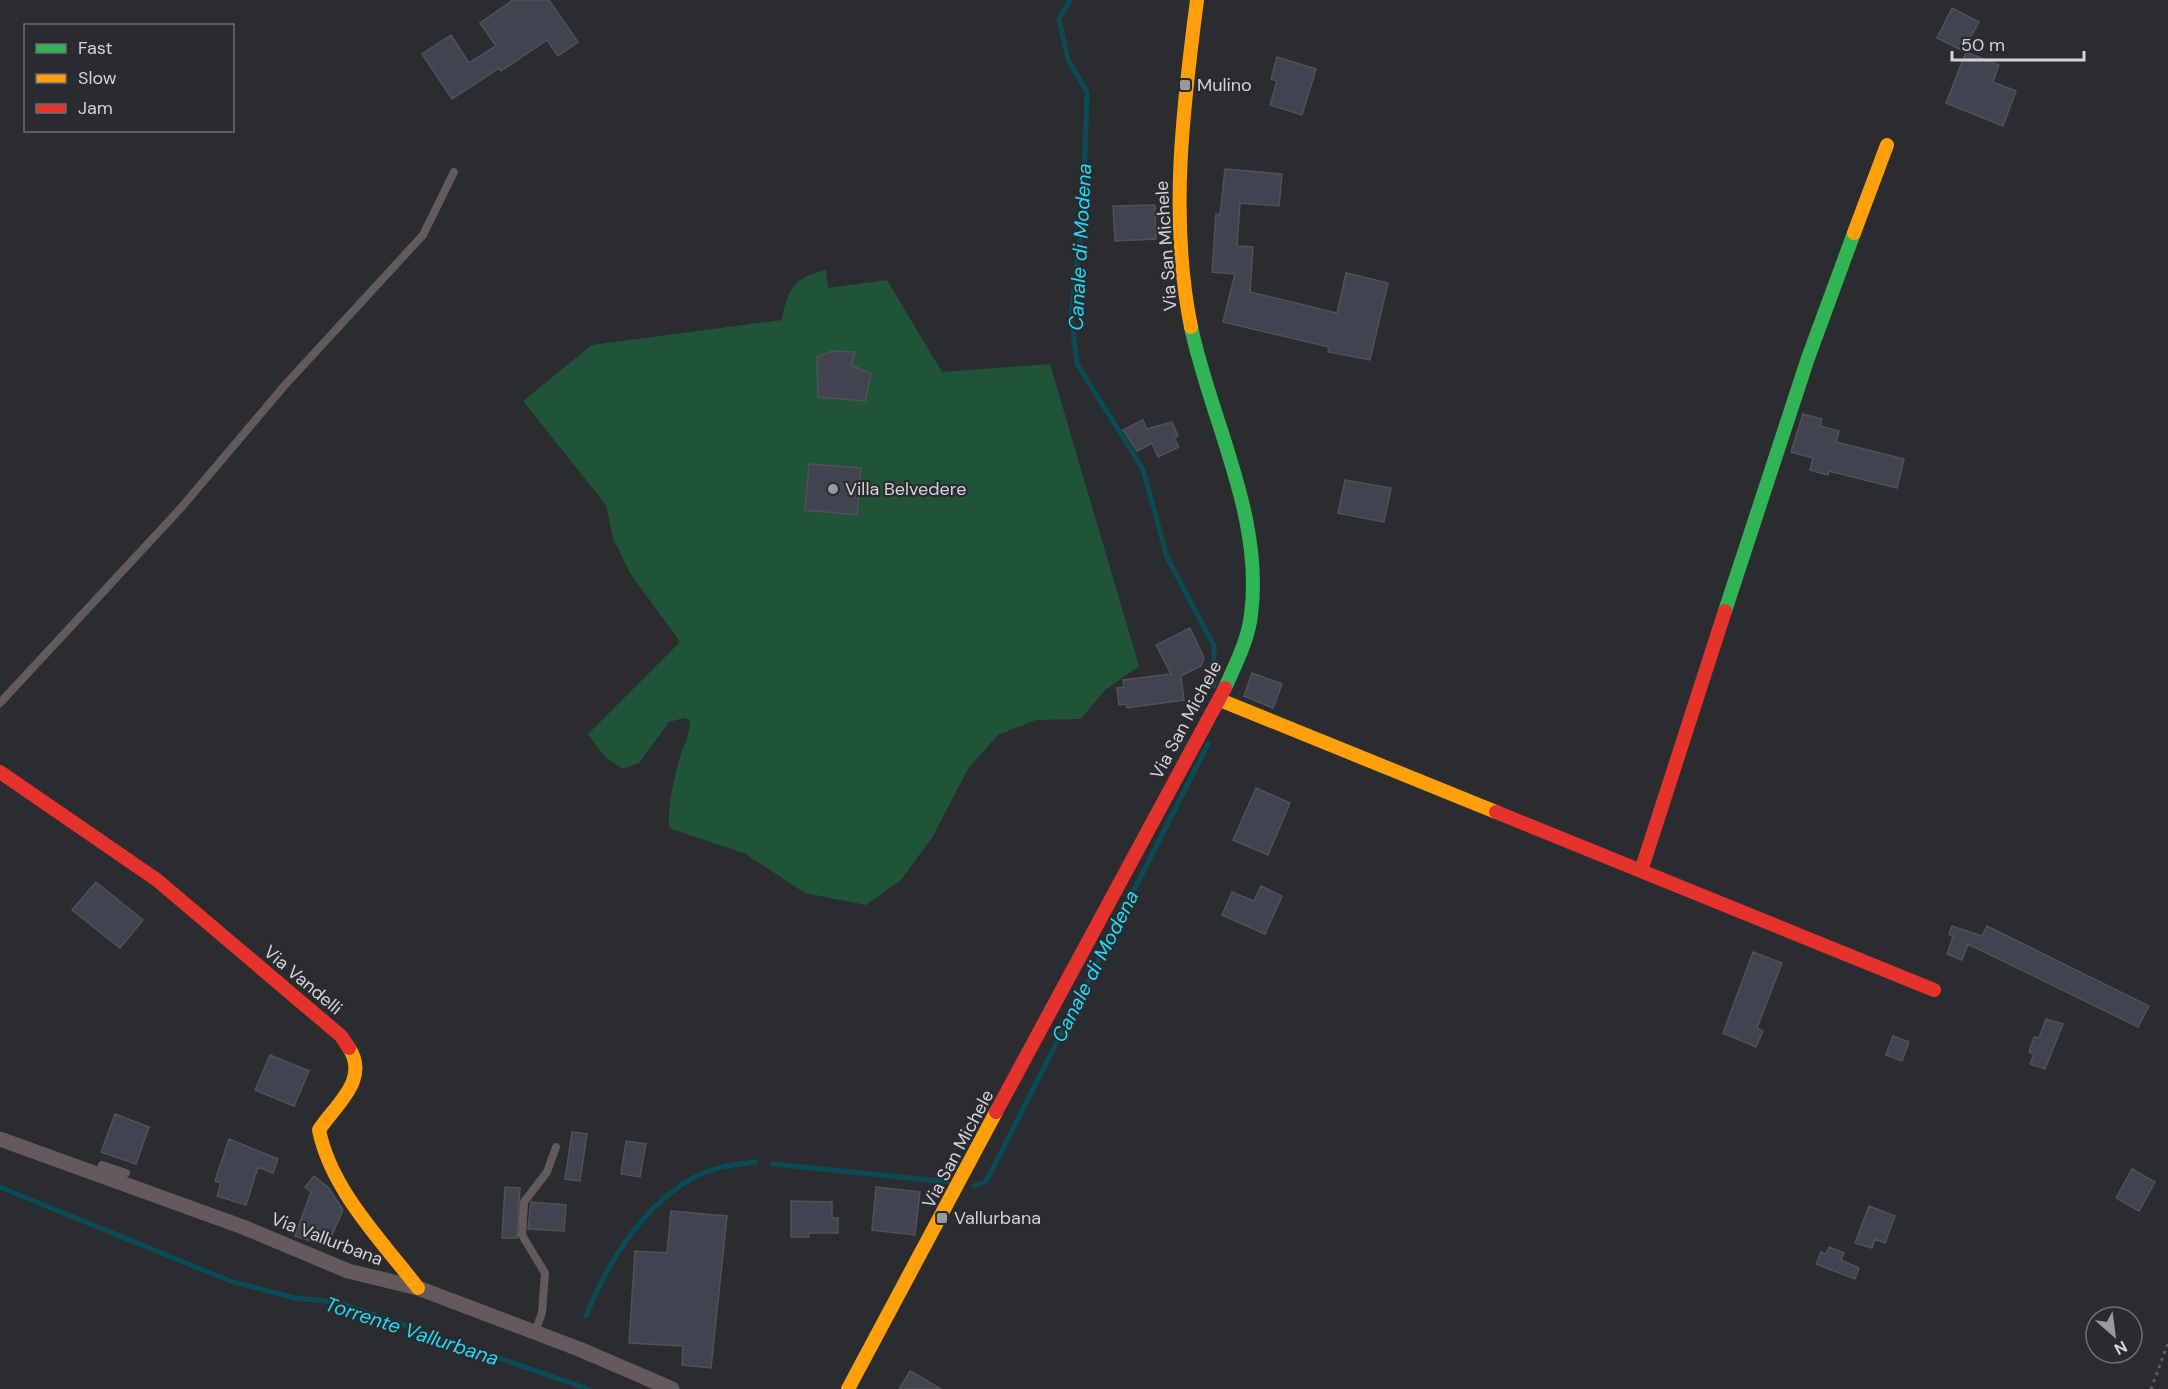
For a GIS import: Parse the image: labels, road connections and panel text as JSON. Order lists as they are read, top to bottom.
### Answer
{
  "streets": {
    "street": ["Via San Michele", "Via Vandelli", "Via Vallurbana"]
  },
  "crossings": [
    ["Via Vandelli", "Via Vallurbana"]
  ],
  "water": ["Canale di Modena", "Torrente Vallurbana"],
  "places": {
    "transit": ["Mulino", "Vallurbana"],
    "other": ["Villa Belvedere"]
  },
  "legend": ["Fast", "Slow", "Jam"],
  "scale_bar": "50 m",
  "north": "bottom right"
}
